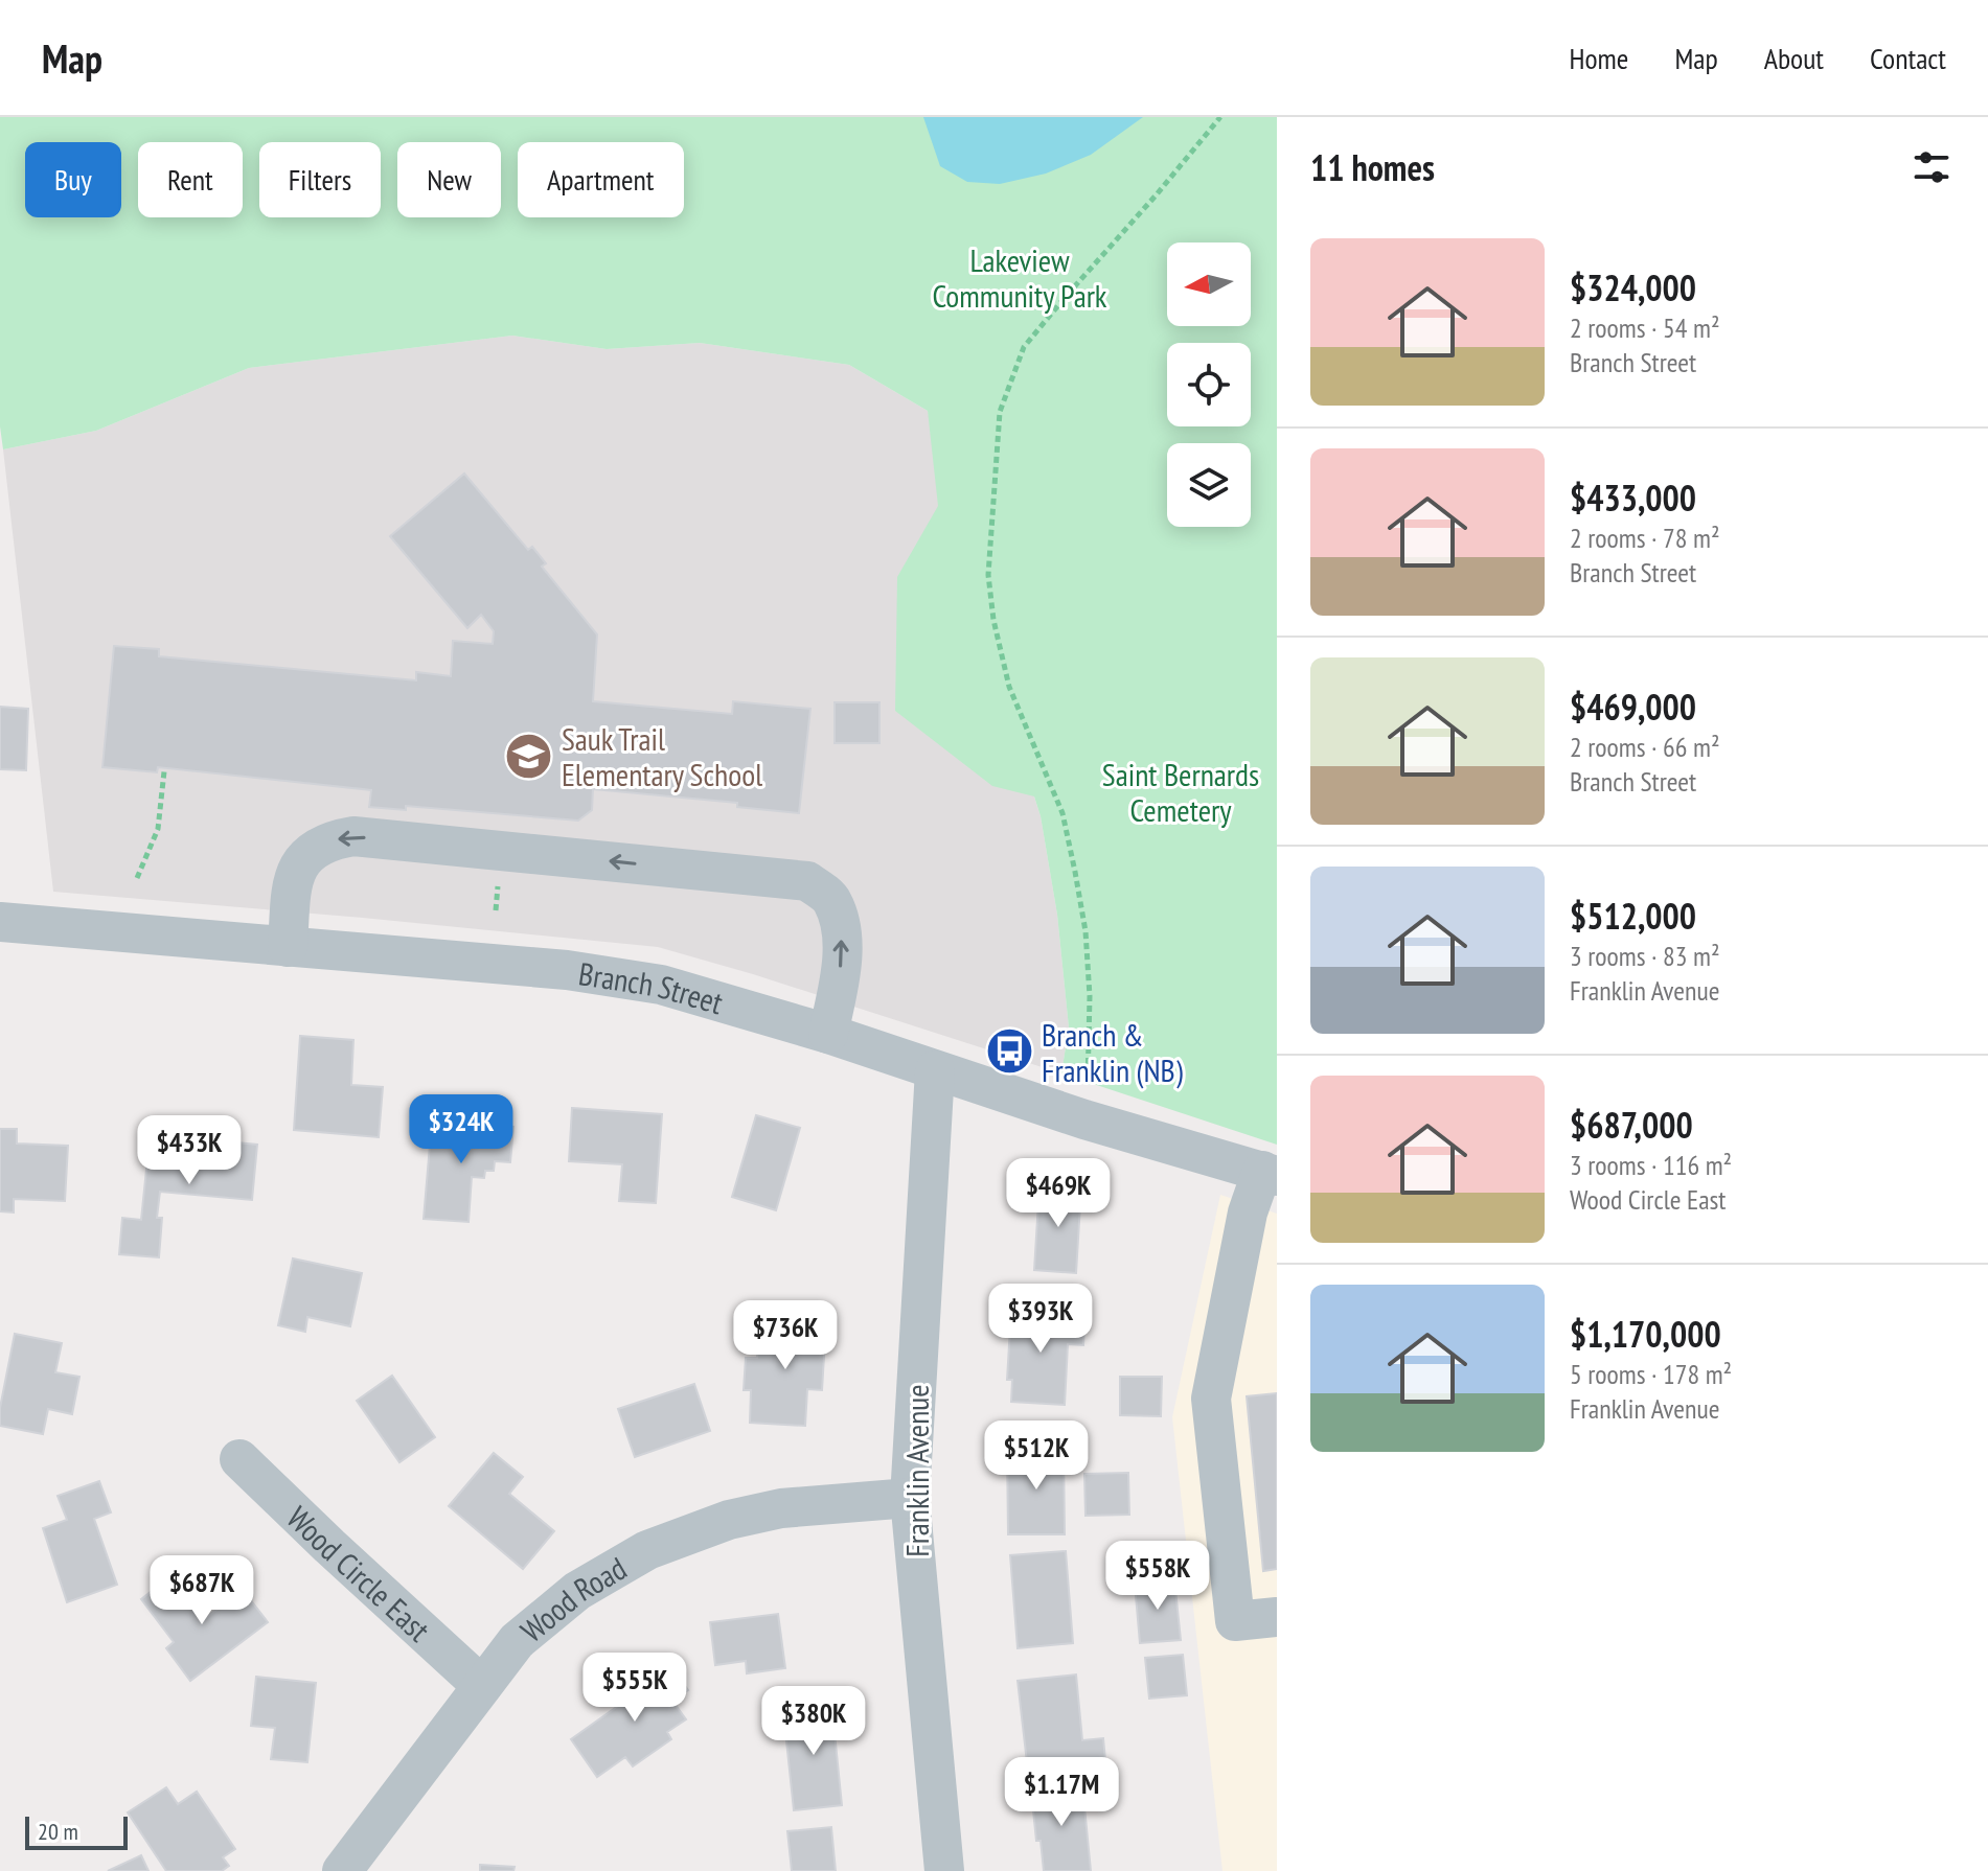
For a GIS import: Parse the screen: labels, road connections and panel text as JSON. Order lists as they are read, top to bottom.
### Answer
{
  "streets": {
    "street": [
      "Branch Street",
      "Franklin Avenue",
      "Wood Circle East",
      "Wood Road"
    ]
  },
  "crossings": [
    ["Branch Street", "Franklin Avenue"],
    ["Franklin Avenue", "Wood Road"],
    ["Wood Circle East", "Wood Road"]
  ],
  "parks": ["Lakeview Community Park", "Saint Bernards Cemetery"],
  "places": {
    "school or university": ["Sauk Trail Elementary School"],
    "bus stop": ["Branch & Franklin (NB)"]
  },
  "scale_bar": "20 m",
  "north": "left",
  "page": {
    "header": "Map",
    "nav": [
      "Home",
      "Map",
      "About",
      "Contact"
    ],
    "heading": "11 homes",
    "chip": [
      "Buy",
      "Rent",
      "Filters",
      "New",
      "Apartment"
    ],
    "list": [
      {
        "name": "$324,000",
        "note": "2 rooms · 54 m² · Branch Street"
      },
      {
        "name": "$433,000",
        "note": "2 rooms · 78 m² · Branch Street"
      },
      {
        "name": "$469,000",
        "note": "2 rooms · 66 m² · Branch Street"
      },
      {
        "name": "$512,000",
        "note": "3 rooms · 83 m² · Franklin Avenue"
      },
      {
        "name": "$687,000",
        "note": "3 rooms · 116 m² · Wood Circle East"
      },
      {
        "name": "$1,170,000",
        "note": "5 rooms · 178 m² · Franklin Avenue"
      }
    ],
    "price": [
      "$324K",
      "$433K",
      "$469K",
      "$393K",
      "$736K",
      "$512K",
      "$558K",
      "$687K",
      "$555K",
      "$380K",
      "$1.17M"
    ],
    "scale": "20 m"
  }
}
